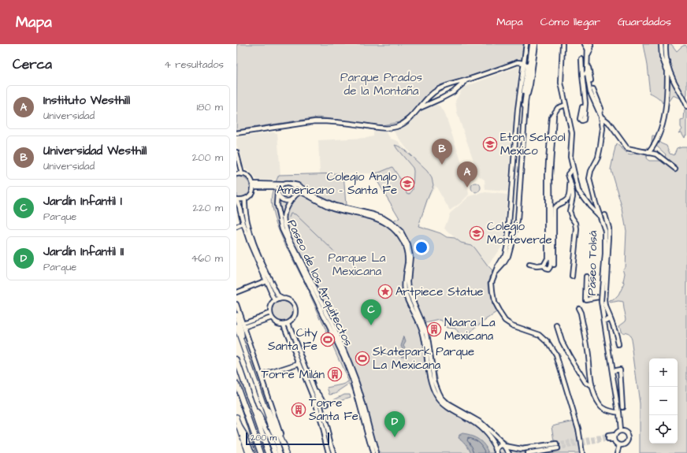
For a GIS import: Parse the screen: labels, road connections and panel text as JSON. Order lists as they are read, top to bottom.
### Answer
{
  "streets": {
    "street": ["Paseo Tolsá", "Paseo de los Arquitectos"]
  },
  "parks": ["Parque Prados de la Montaña", "Parque La Mexicana"],
  "places": {
    "school or university": ["Eton School Mexico", "Colegio Anglo Americano - Santa Fe", "Colegio Monteverde"],
    "place": ["Artpiece Statue"],
    "building": ["Naara La Mexicana", "Torre Milán", "Torre Santa Fe"],
    "sports": ["City Santa Fe", "Skatepark Parque La Mexicana"]
  },
  "scale_bar": "200 m",
  "page": {
    "header": "Mapa",
    "nav": ["Mapa", "Cómo llegar", "Guardados"],
    "heading": ["Cerca", "4 resultados"],
    "list": [
      {
        "mark": "A",
        "name": "Instituto Westhill",
        "note": "Universidad",
        "value": "180 m"
      },
      {
        "mark": "B",
        "name": "Universidad Westhill",
        "note": "Universidad",
        "value": "200 m"
      },
      {
        "mark": "C",
        "name": "Jardín Infantil I",
        "note": "Parque",
        "value": "220 m"
      },
      {
        "mark": "D",
        "name": "Jardín Infantil II",
        "note": "Parque",
        "value": "460 m"
      }
    ],
    "pins": [
      "B",
      "A",
      "C",
      "D"
    ],
    "map_buttons": ["+", "−"],
    "scale": "200 m"
  }
}
